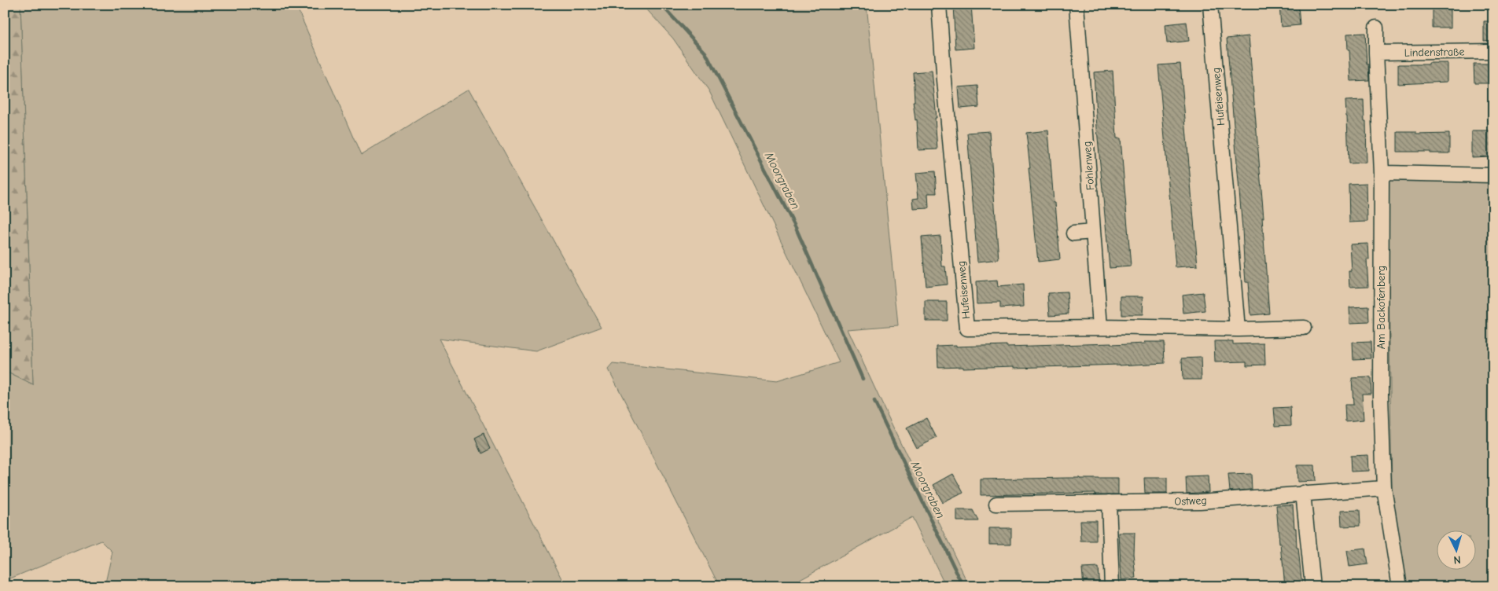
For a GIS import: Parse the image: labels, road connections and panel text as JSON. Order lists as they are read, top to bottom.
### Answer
{
  "streets": {
    "street": [
      "Lindenstraße",
      "Hufeisenweg",
      "Fohlenweg",
      "Am Backofenberg",
      "Ostweg"
    ]
  },
  "crossings": [
    ["Lindenstraße", "Am Backofenberg"],
    ["Hufeisenweg", "Fohlenweg"],
    ["Am Backofenberg", "Ostweg"]
  ],
  "water": ["Moorgraben"],
  "north": "bottom"
}
